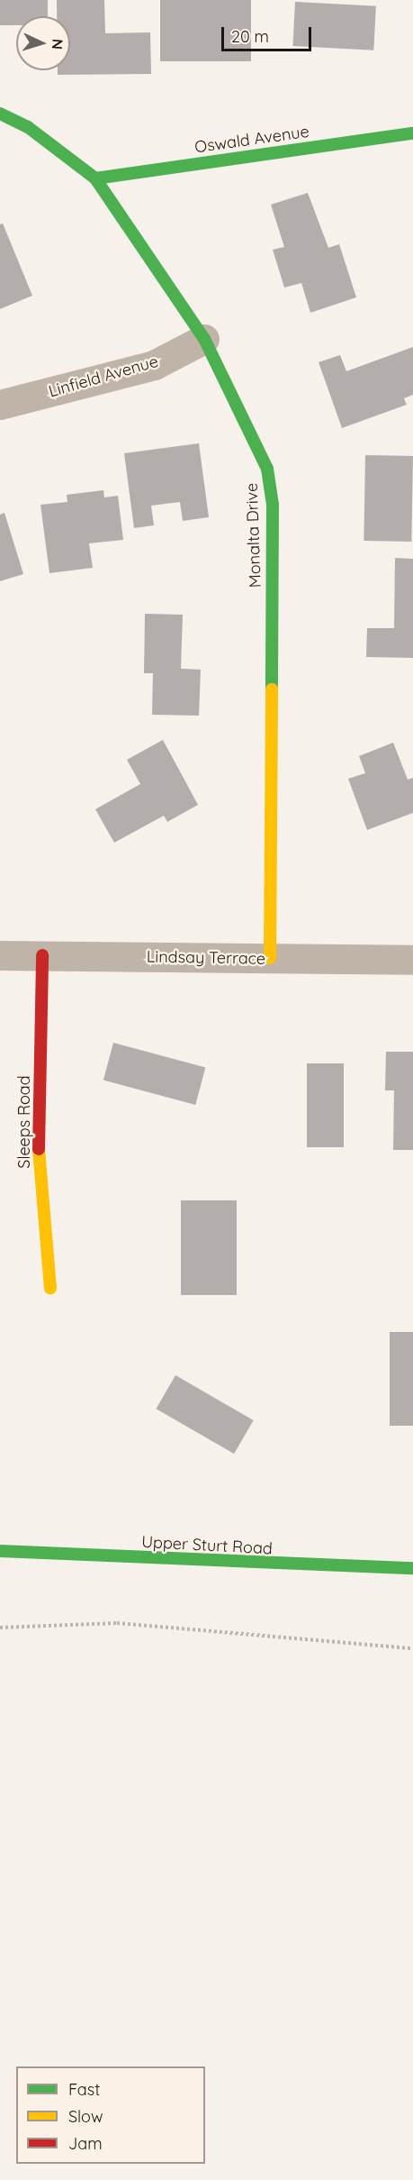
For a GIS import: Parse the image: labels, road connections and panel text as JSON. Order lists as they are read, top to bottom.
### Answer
{
  "streets": {
    "street": [
      "Oswald Avenue",
      "Linfield Avenue",
      "Monalta Drive",
      "Lindsay Terrace",
      "Sleeps Road",
      "Upper Sturt Road"
    ]
  },
  "crossings": [
    ["Oswald Avenue", "Monalta Drive"],
    ["Linfield Avenue", "Monalta Drive"],
    ["Monalta Drive", "Lindsay Terrace"],
    ["Lindsay Terrace", "Sleeps Road"]
  ],
  "legend": ["Fast", "Slow", "Jam"],
  "scale_bar": "20 m",
  "north": "right"
}
